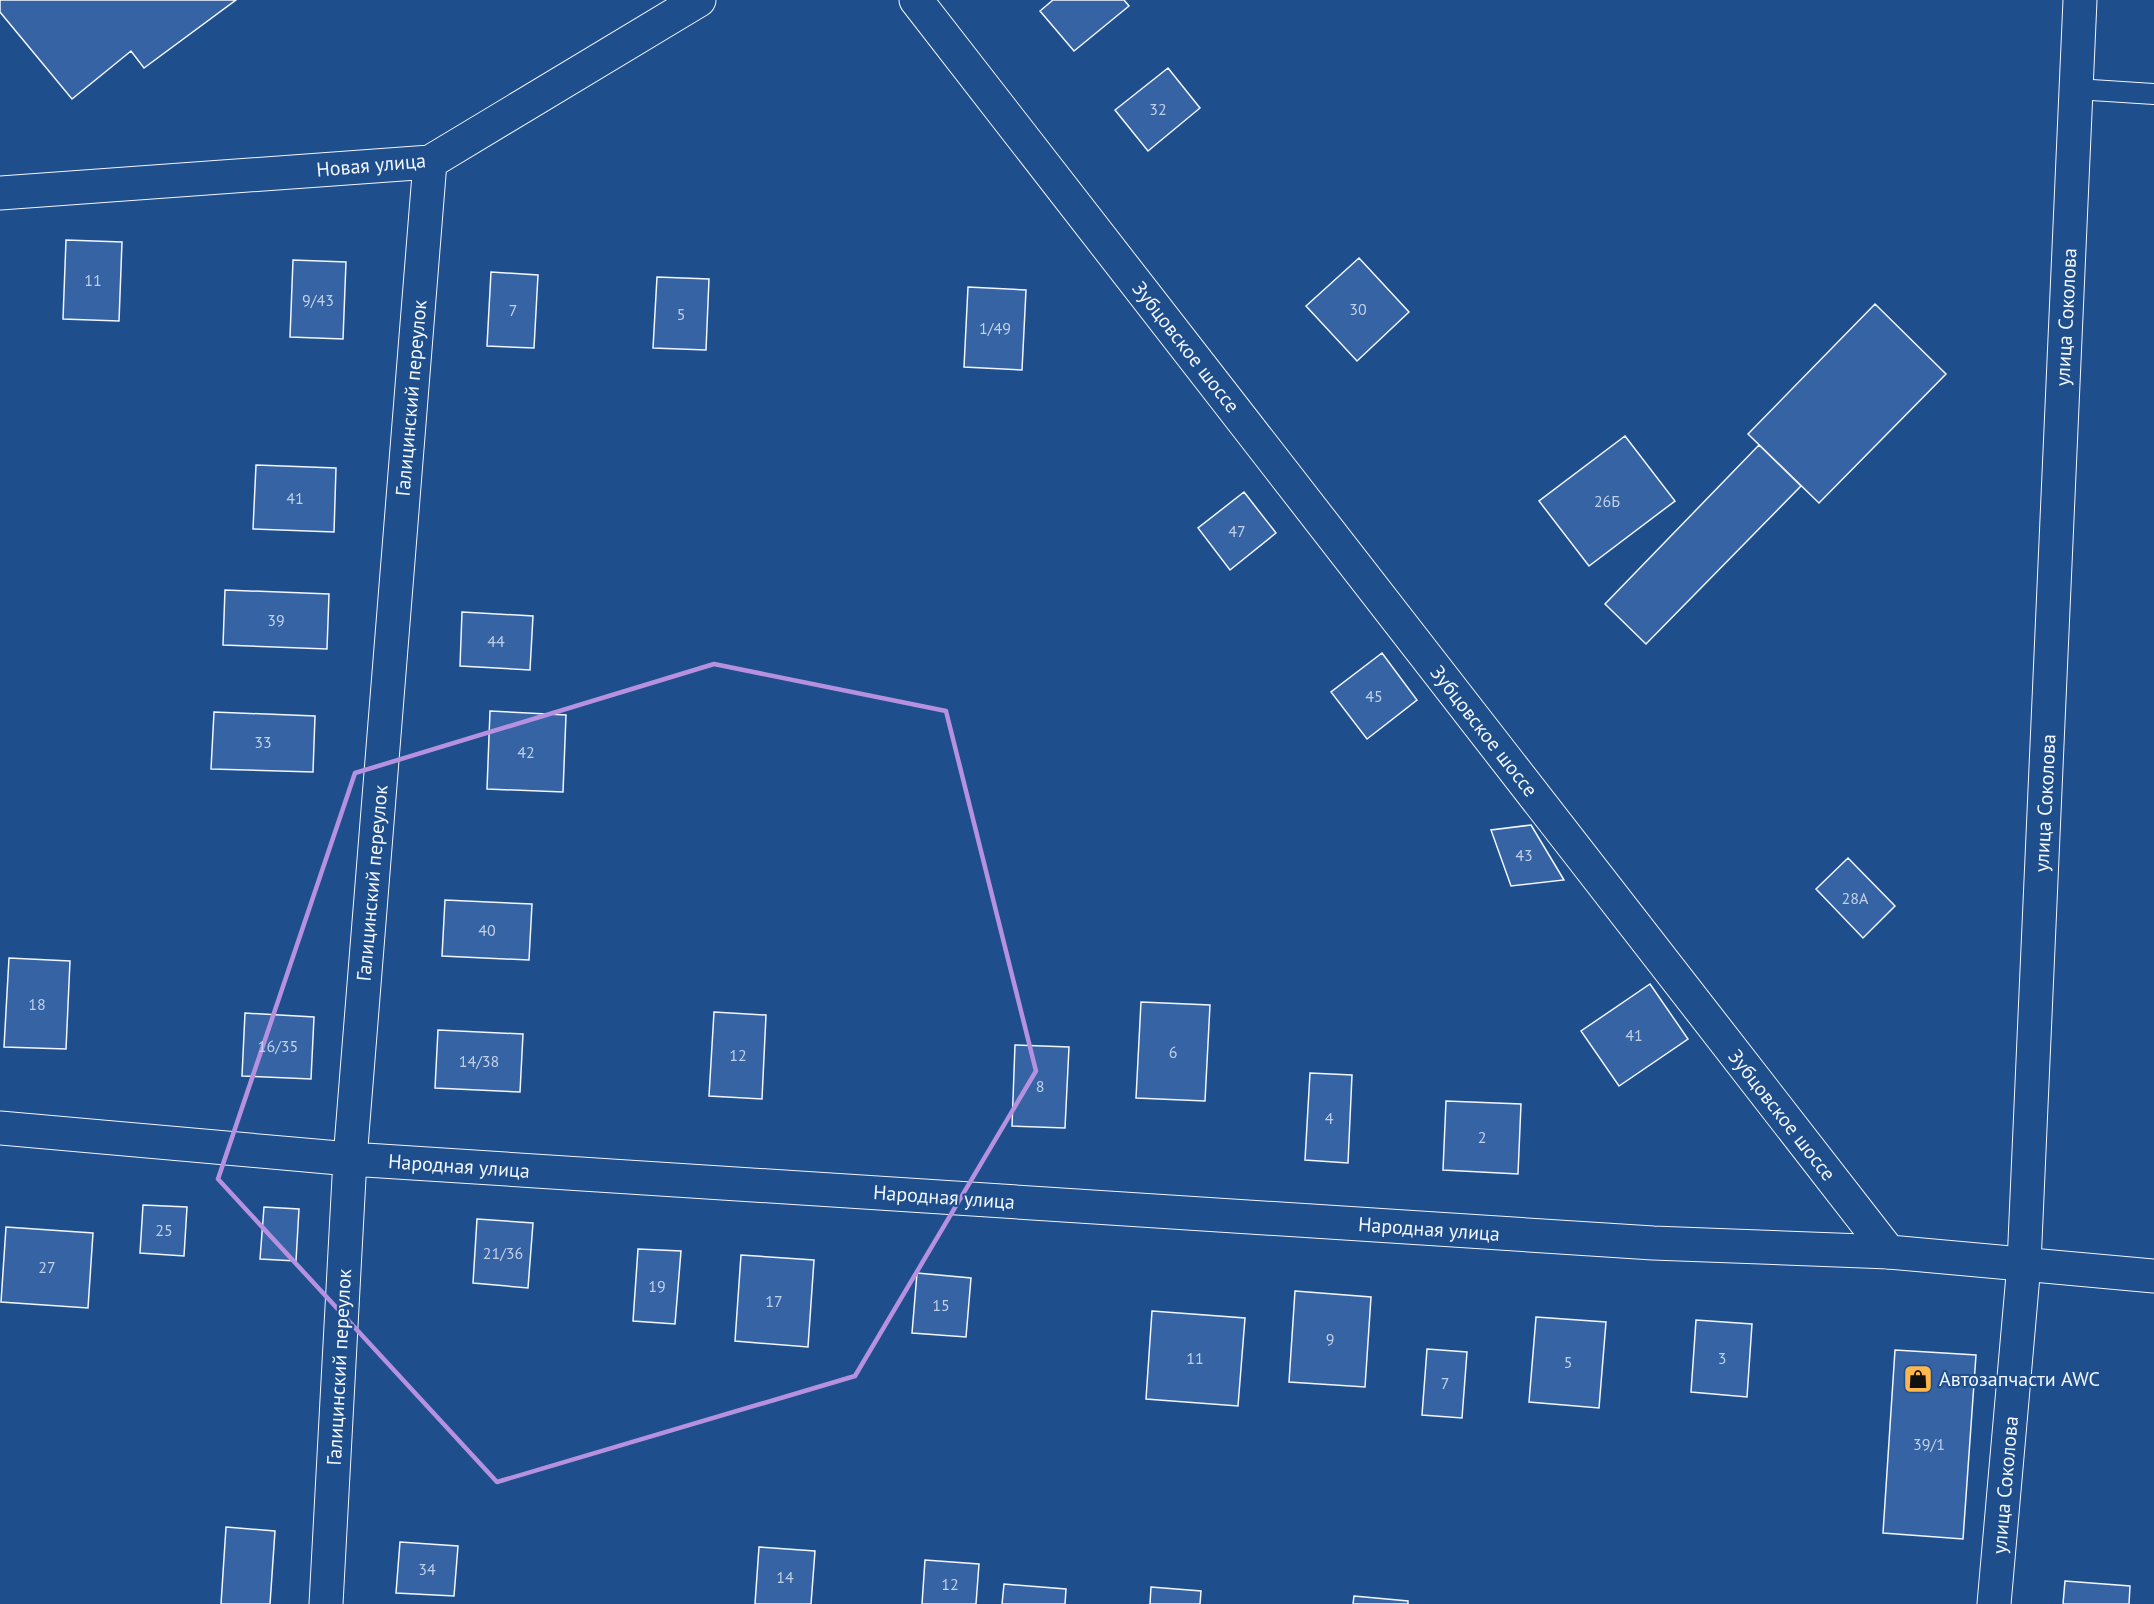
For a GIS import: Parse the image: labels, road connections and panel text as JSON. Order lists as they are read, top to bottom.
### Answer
{
  "streets": {
    "street": [
      "Новая улица",
      "улица Соколова",
      "Зубцовское шоссе",
      "Галицинский переулок",
      "Народная улица"
    ]
  },
  "crossings": [
    ["Новая улица", "Галицинский переулок"],
    ["Зубцовское шоссе", "Народная улица"],
    ["Галицинский переулок", "Народная улица"]
  ],
  "places": {
    "shop": ["Автозапчасти AWC"]
  },
  "house_numbers": [
    "32",
    "11",
    "9/43",
    "30",
    "7",
    "5",
    "1/49",
    "41",
    "26Б",
    "47",
    "39",
    "44",
    "45",
    "33",
    "42",
    "43",
    "28А",
    "40",
    "18",
    "41",
    "16/35",
    "6",
    "12",
    "14/38",
    "8",
    "4",
    "2",
    "25",
    "21/36",
    "27",
    "19",
    "17",
    "15",
    "9",
    "11",
    "3",
    "5",
    "7",
    "39/1",
    "34",
    "14",
    "12"
  ]
}
